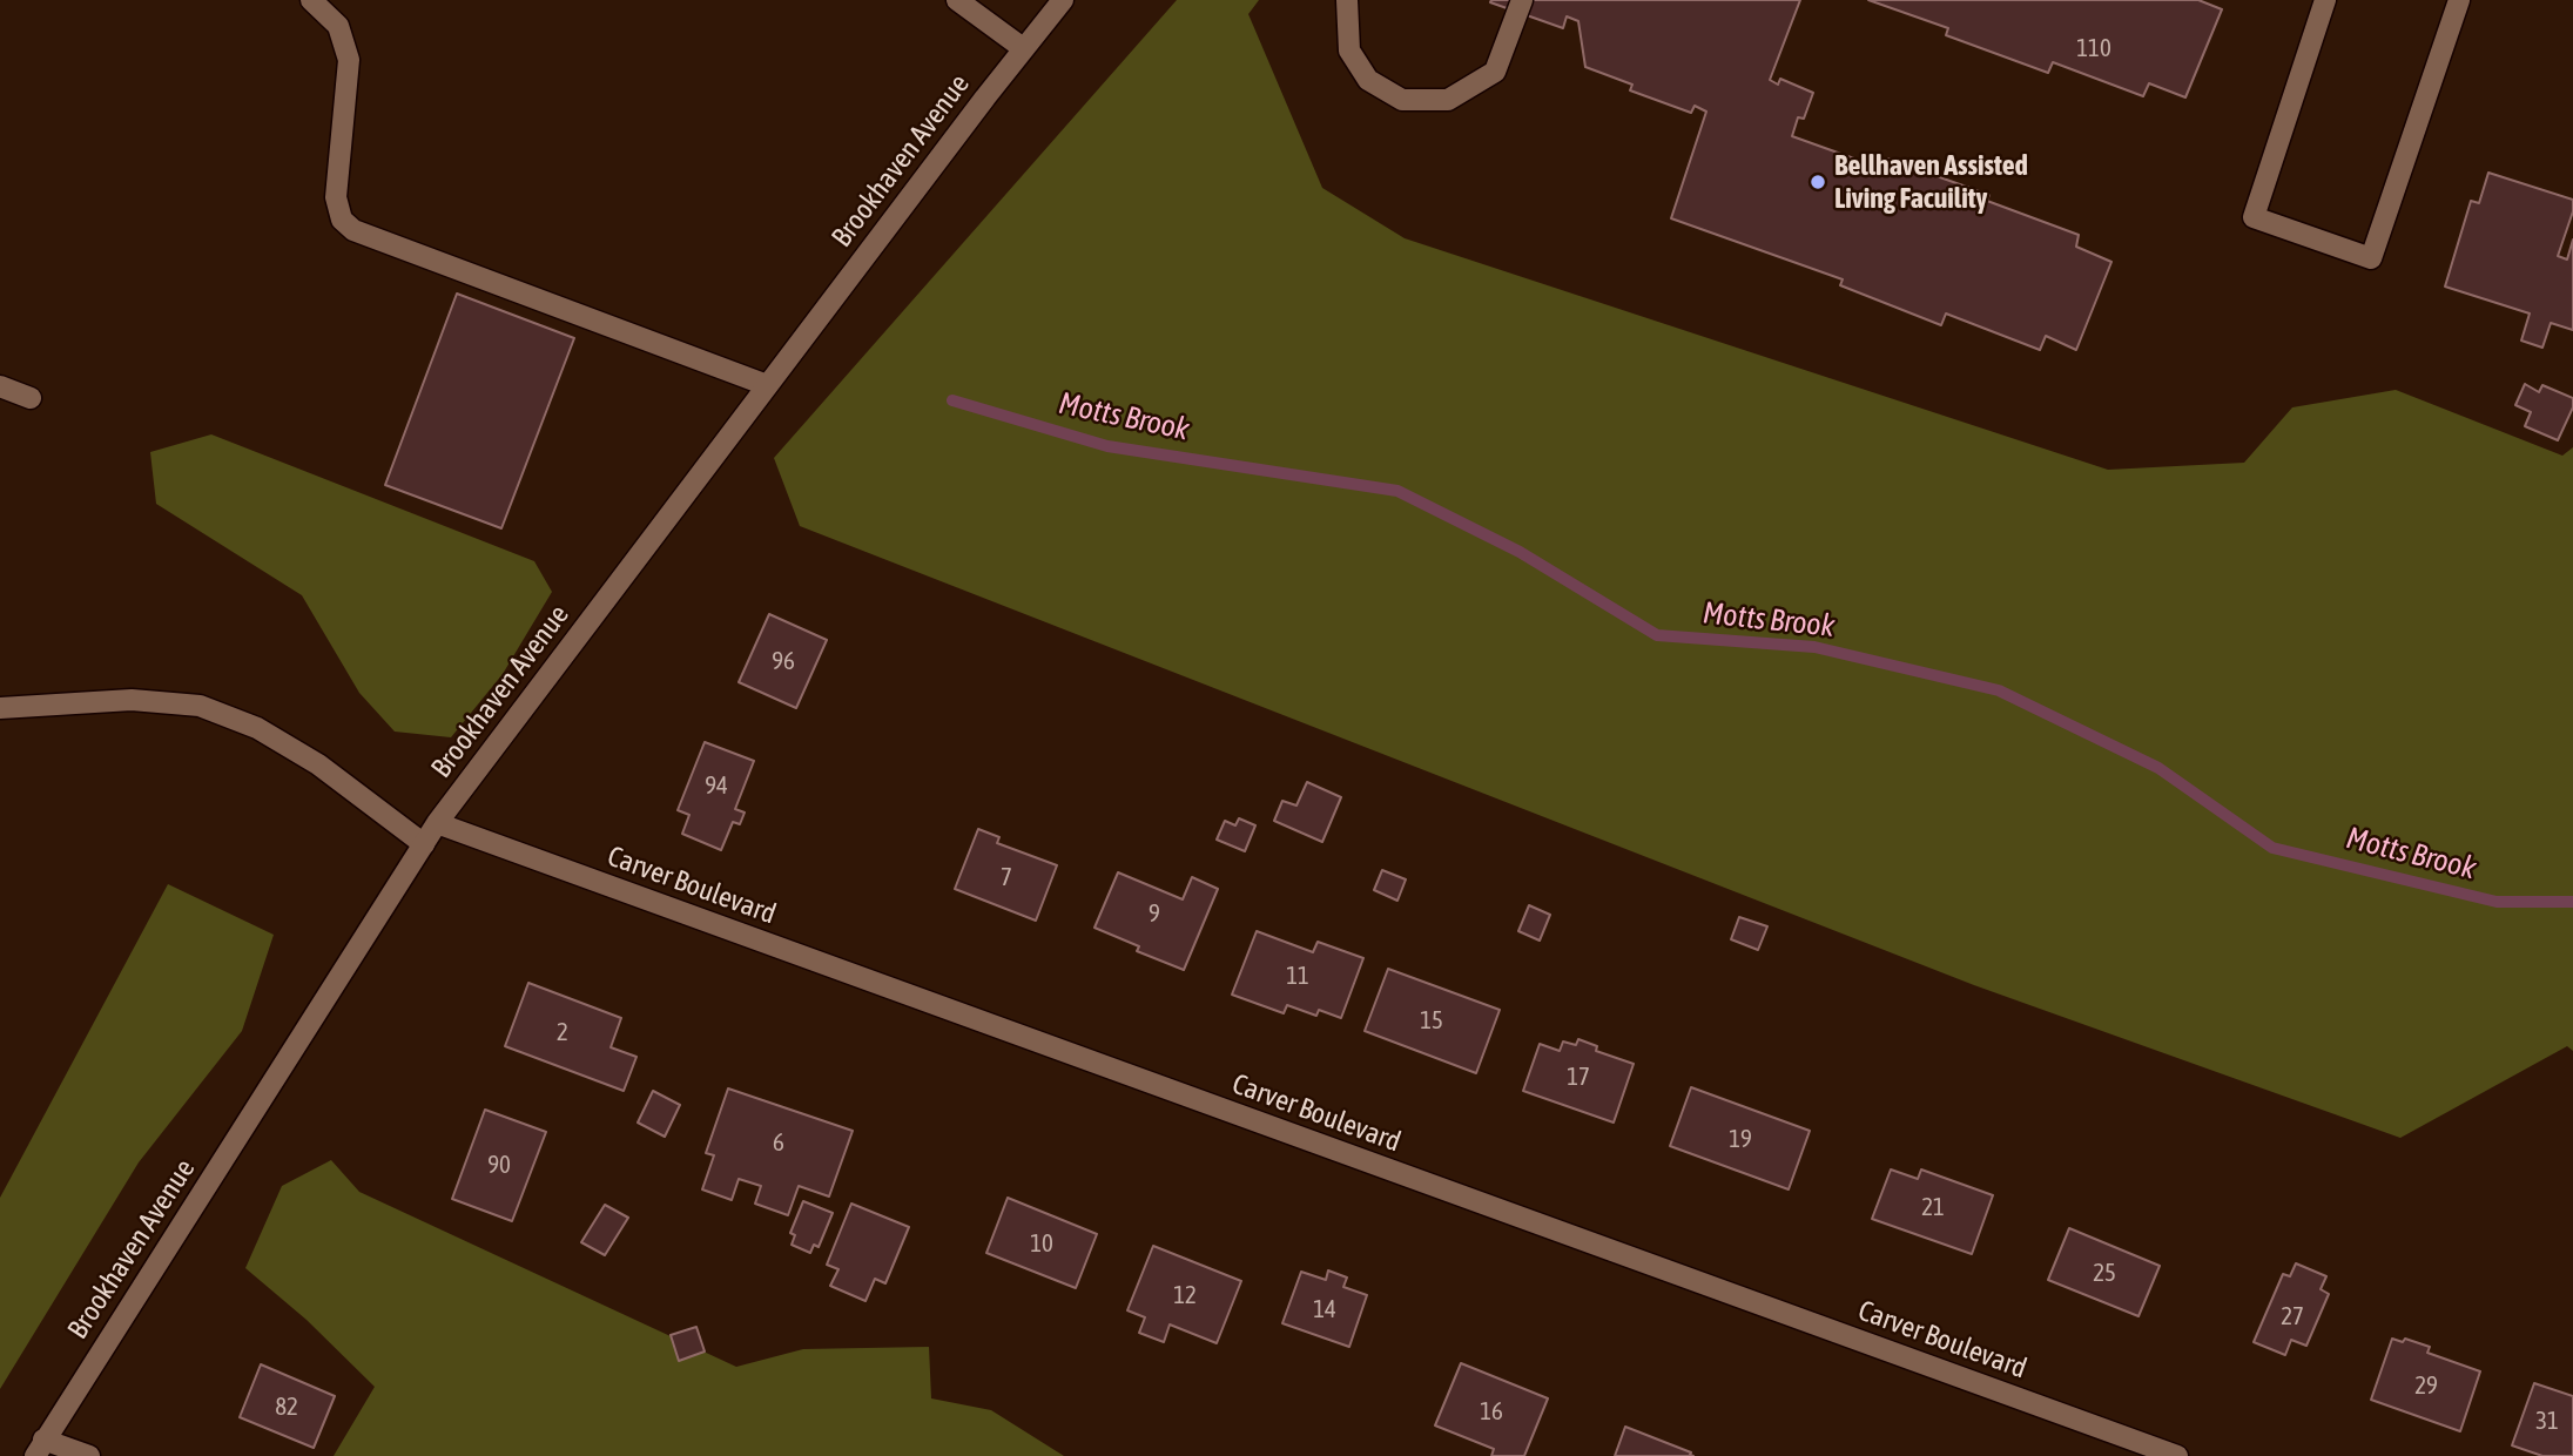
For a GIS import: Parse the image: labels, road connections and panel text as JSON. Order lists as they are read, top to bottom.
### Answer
{
  "streets": {
    "street": ["Brookhaven Avenue", "Carver Boulevard"]
  },
  "crossings": [
    ["Brookhaven Avenue", "Carver Boulevard"]
  ],
  "water": ["Motts Brook"],
  "places": ["Bellhaven Assisted Living Facuility"],
  "house_numbers": [
    "110",
    "96",
    "94",
    "7",
    "9",
    "11",
    "15",
    "2",
    "17",
    "19",
    "6",
    "90",
    "21",
    "10",
    "25",
    "12",
    "14",
    "27",
    "29",
    "82",
    "16",
    "31"
  ]
}
